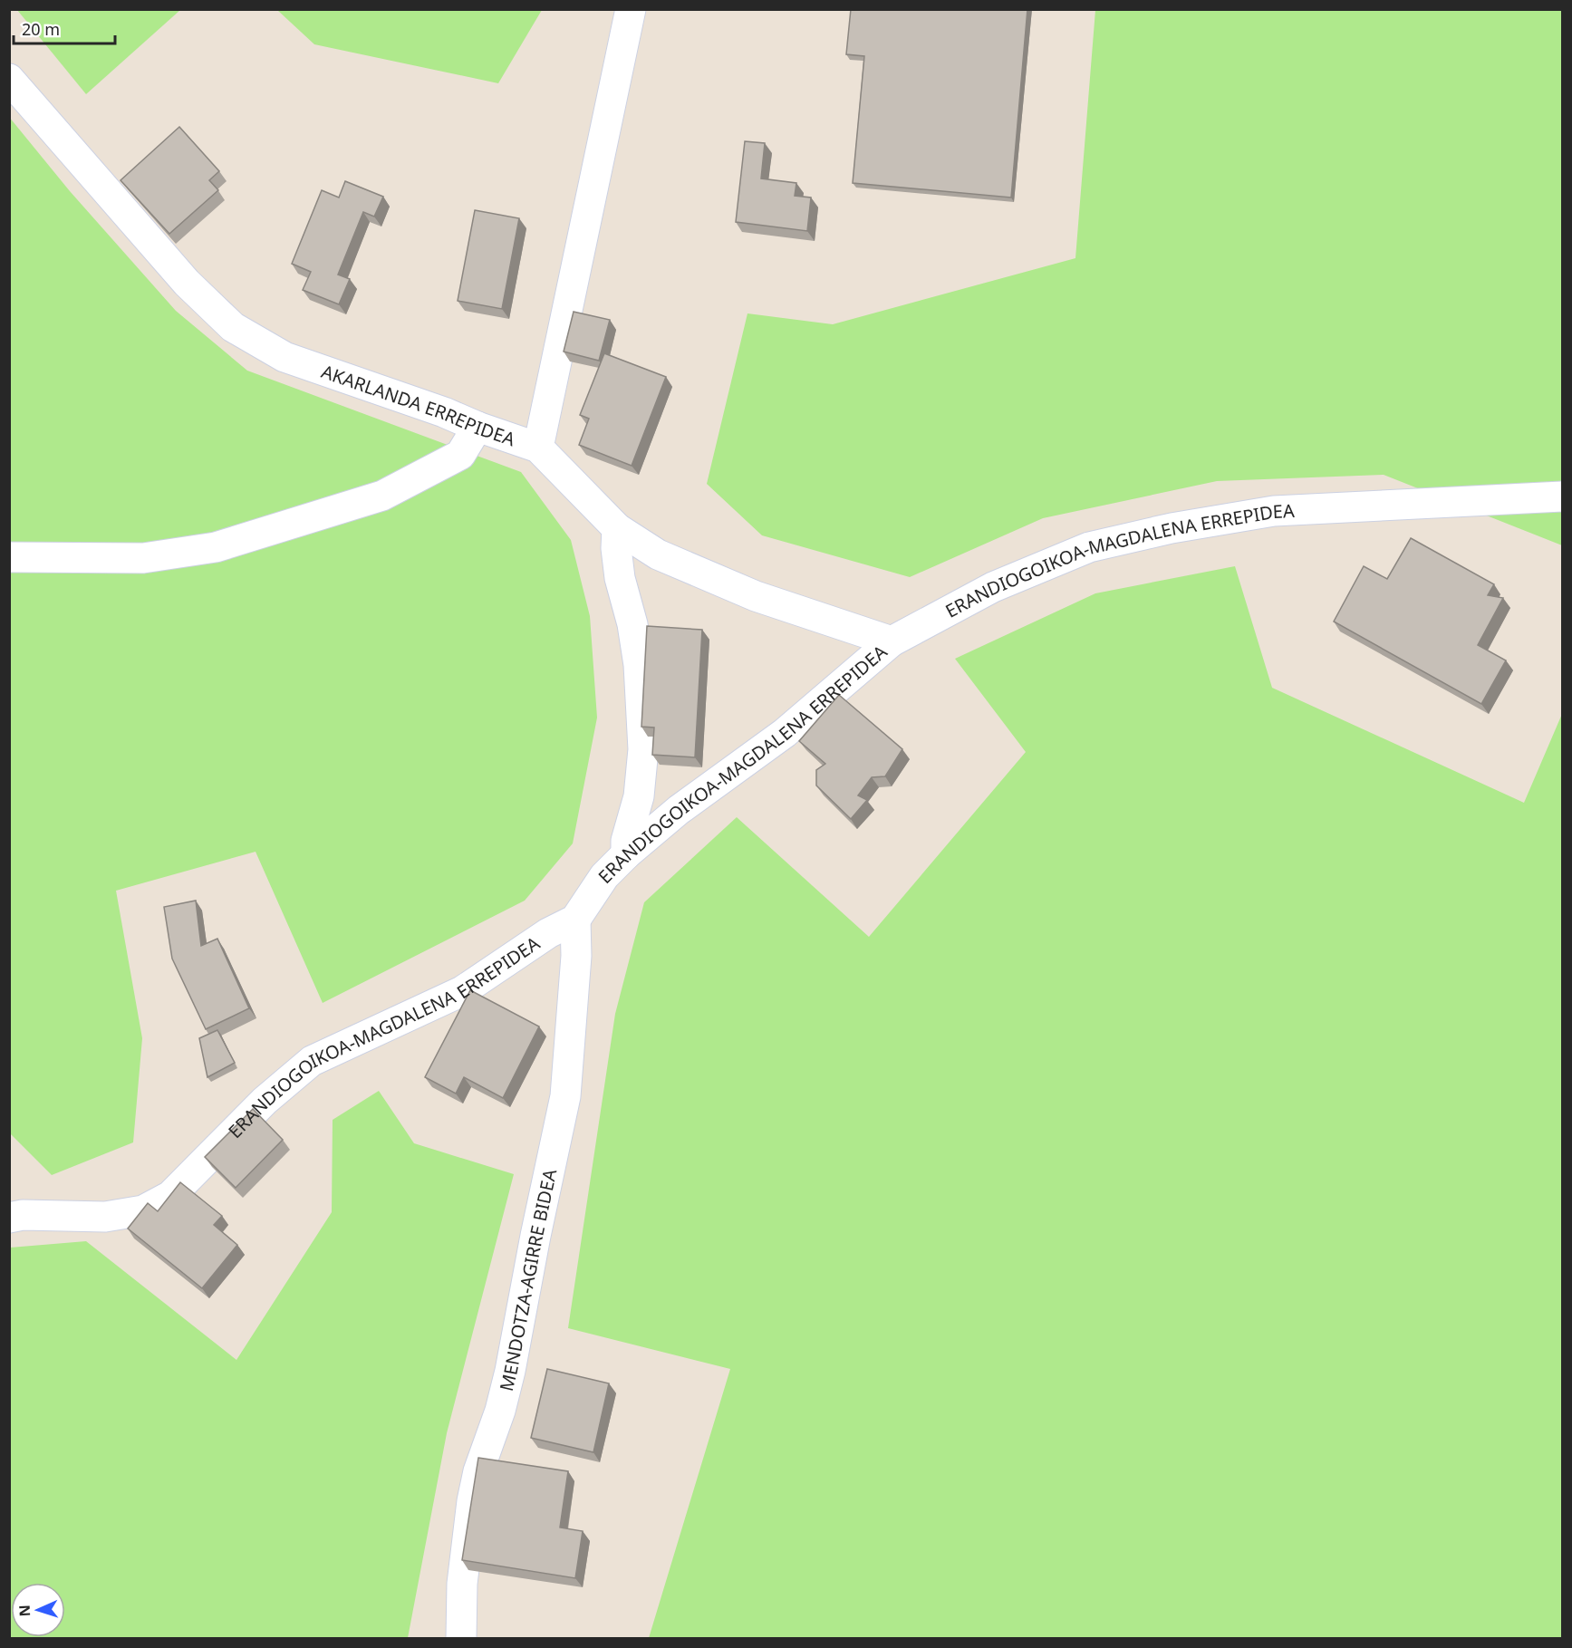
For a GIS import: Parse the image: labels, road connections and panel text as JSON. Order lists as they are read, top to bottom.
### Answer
{
  "streets": {
    "street": ["AKARLANDA ERREPIDEA", "ERANDIOGOIKOA-MAGDALENA ERREPIDEA", "MENDOTZA-AGIRRE BIDEA"]
  },
  "crossings": [
    ["AKARLANDA ERREPIDEA", "ERANDIOGOIKOA-MAGDALENA ERREPIDEA"],
    ["ERANDIOGOIKOA-MAGDALENA ERREPIDEA", "MENDOTZA-AGIRRE BIDEA"]
  ],
  "scale_bar": "20 m",
  "north": "left"
}
